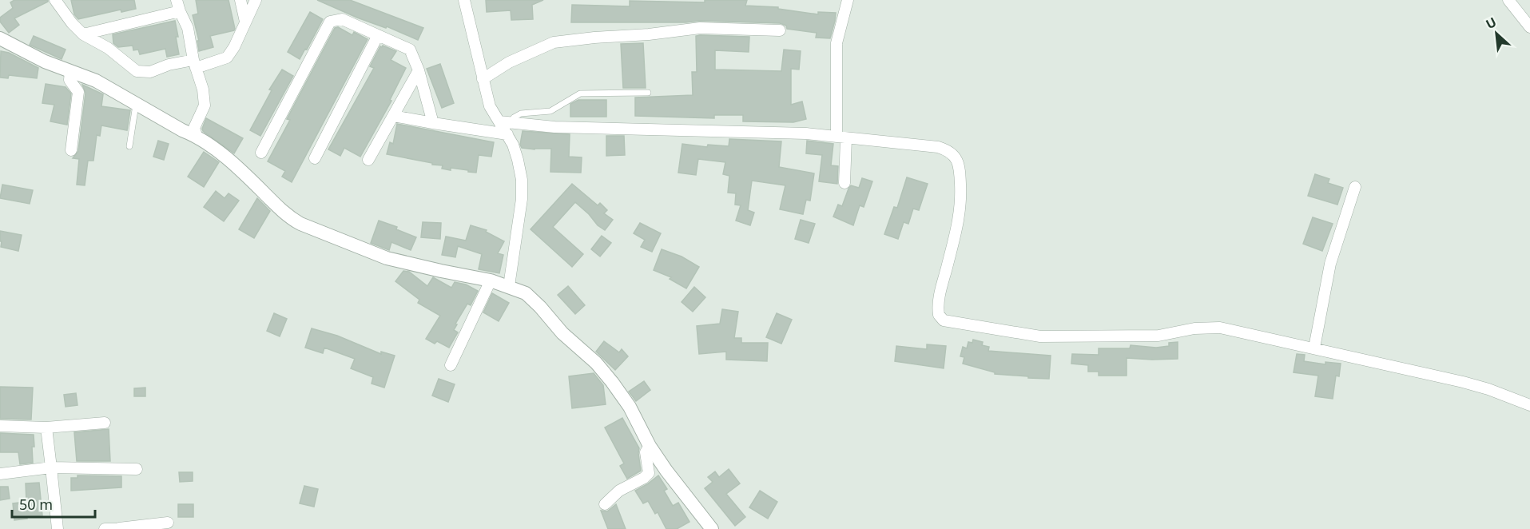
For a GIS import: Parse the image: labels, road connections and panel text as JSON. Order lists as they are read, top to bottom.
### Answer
{
  "scale_bar": "50 m",
  "north": "top left"
}
